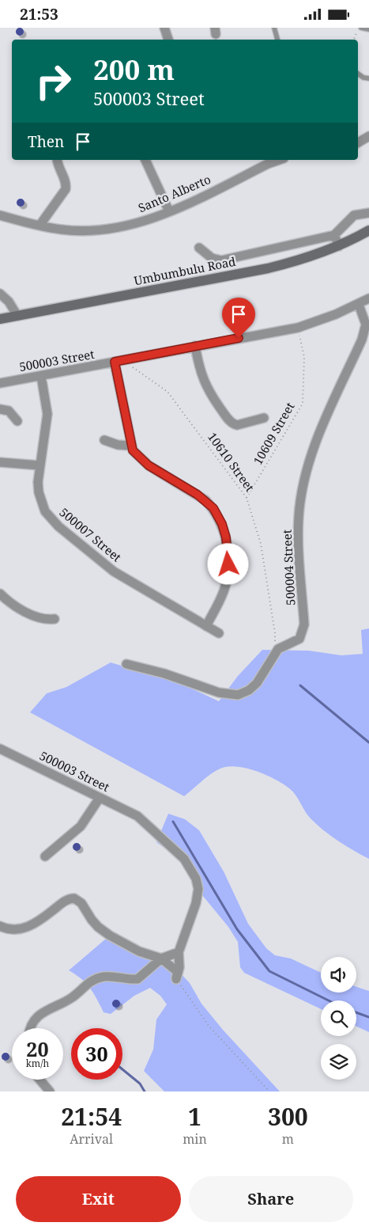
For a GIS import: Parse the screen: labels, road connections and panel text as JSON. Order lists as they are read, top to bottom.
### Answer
{
  "streets": {
    "main road": ["Umbumbulu Road"],
    "street": [
      "Santo Alberto",
      "500003 Street",
      "500007 Street",
      "500004 Street"
    ],
    "path": ["10609 Street", "10610 Street"]
  },
  "crossings": [
    ["500003 Street", "10609 Street"],
    ["500003 Street", "10610 Street"],
    ["500003 Street", "500007 Street"],
    ["500003 Street", "500004 Street"],
    ["10609 Street", "10610 Street"],
    ["10610 Street", "500004 Street"]
  ],
  "page": {
    "status": "21:53",
    "turn": ["200 m", "500003 Street"],
    "then": "Then",
    "speed": "20 km/h",
    "limit": "30",
    "eta": [
      "21:54",
      "Arrival",
      "1",
      "min",
      "300",
      "m"
    ],
    "buttons": ["Exit", "Share"]
  }
}
